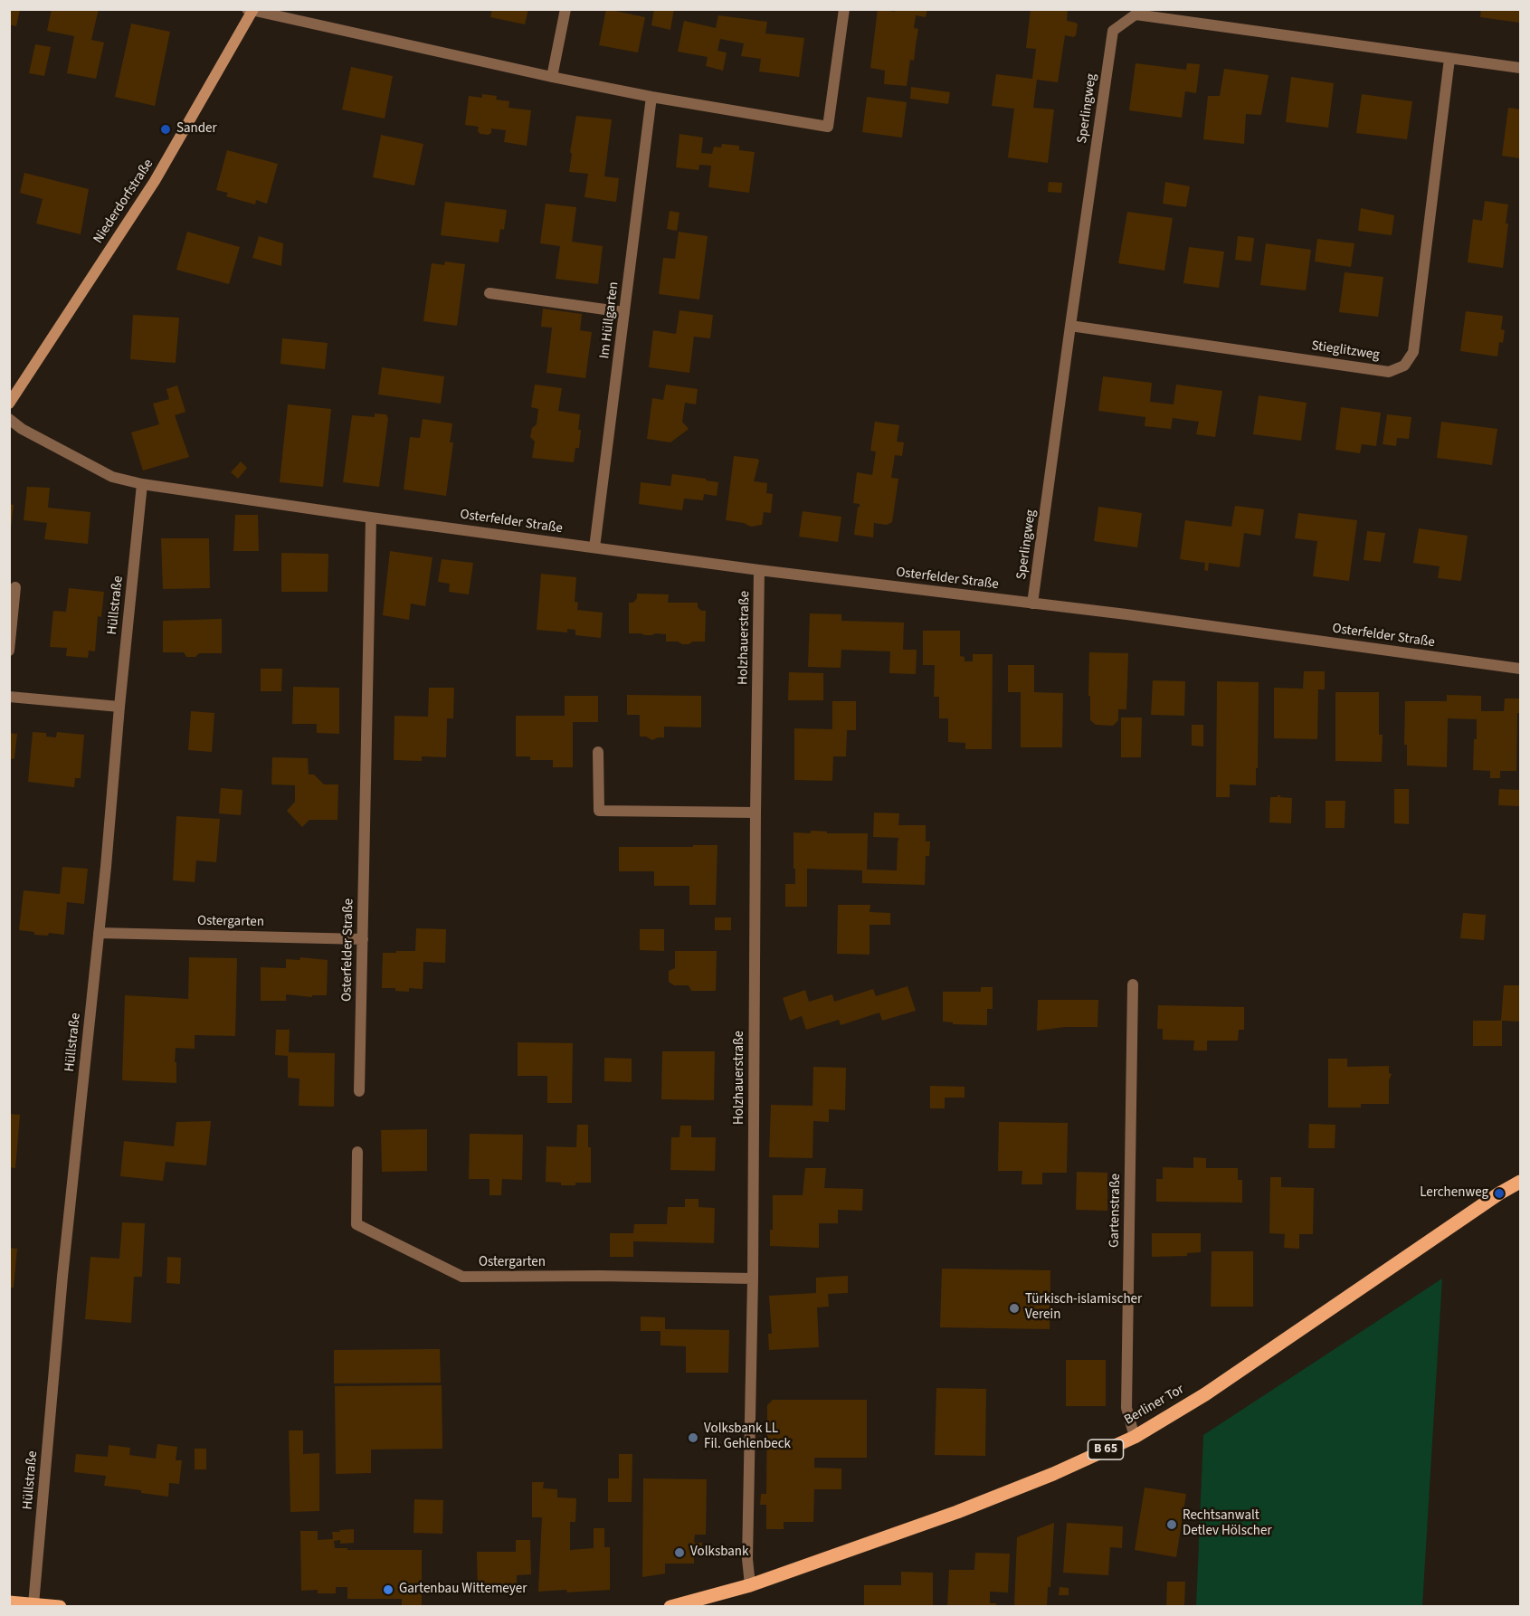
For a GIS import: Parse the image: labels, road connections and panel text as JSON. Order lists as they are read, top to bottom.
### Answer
{
  "streets": {
    "main road": ["Niederdorfstraße", "Berliner Tor", "B 65"],
    "street": [
      "Sperlingweg",
      "Im Hüllgarten",
      "Stieglitzweg",
      "Osterfelder Straße",
      "Hüllstraße",
      "Holzhauerstraße",
      "Ostergarten",
      "Gartenstraße"
    ]
  },
  "crossings": [
    ["Sperlingweg", "Stieglitzweg"],
    ["Sperlingweg", "Osterfelder Straße"],
    ["Im Hüllgarten", "Osterfelder Straße"],
    ["Osterfelder Straße", "Hüllstraße"],
    ["Osterfelder Straße", "Holzhauerstraße"],
    ["Osterfelder Straße", "Ostergarten"],
    ["Hüllstraße", "Ostergarten"],
    ["Holzhauerstraße", "Ostergarten"],
    ["Holzhauerstraße", "Berliner Tor"],
    ["Gartenstraße", "Berliner Tor"]
  ],
  "places": [
    "Sander",
    "Lerchenweg",
    "Türkisch-islamischer Verein",
    "Volksbank LL Fil. Gehlenbeck",
    "Rechtsanwalt Detlev Hölscher",
    "Volksbank",
    "Gartenbau Wittemeyer"
  ]
}
